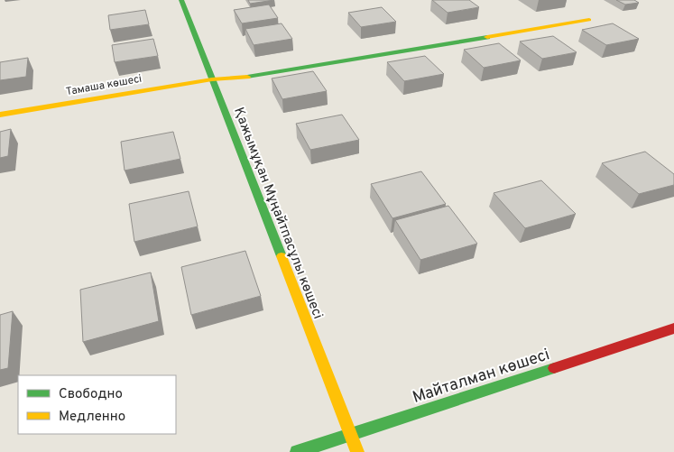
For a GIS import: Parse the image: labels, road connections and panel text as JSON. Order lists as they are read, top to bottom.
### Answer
{
  "streets": {
    "street": ["Тамаша көшесі", "Қажымұқан Мұңайтпасұлы көшесі", "Майталман көшесі"]
  },
  "crossings": [
    ["Тамаша көшесі", "Қажымұқан Мұңайтпасұлы көшесі"],
    ["Қажымұқан Мұңайтпасұлы көшесі", "Майталман көшесі"]
  ],
  "legend": ["Свободно", "Медленно"]
}
